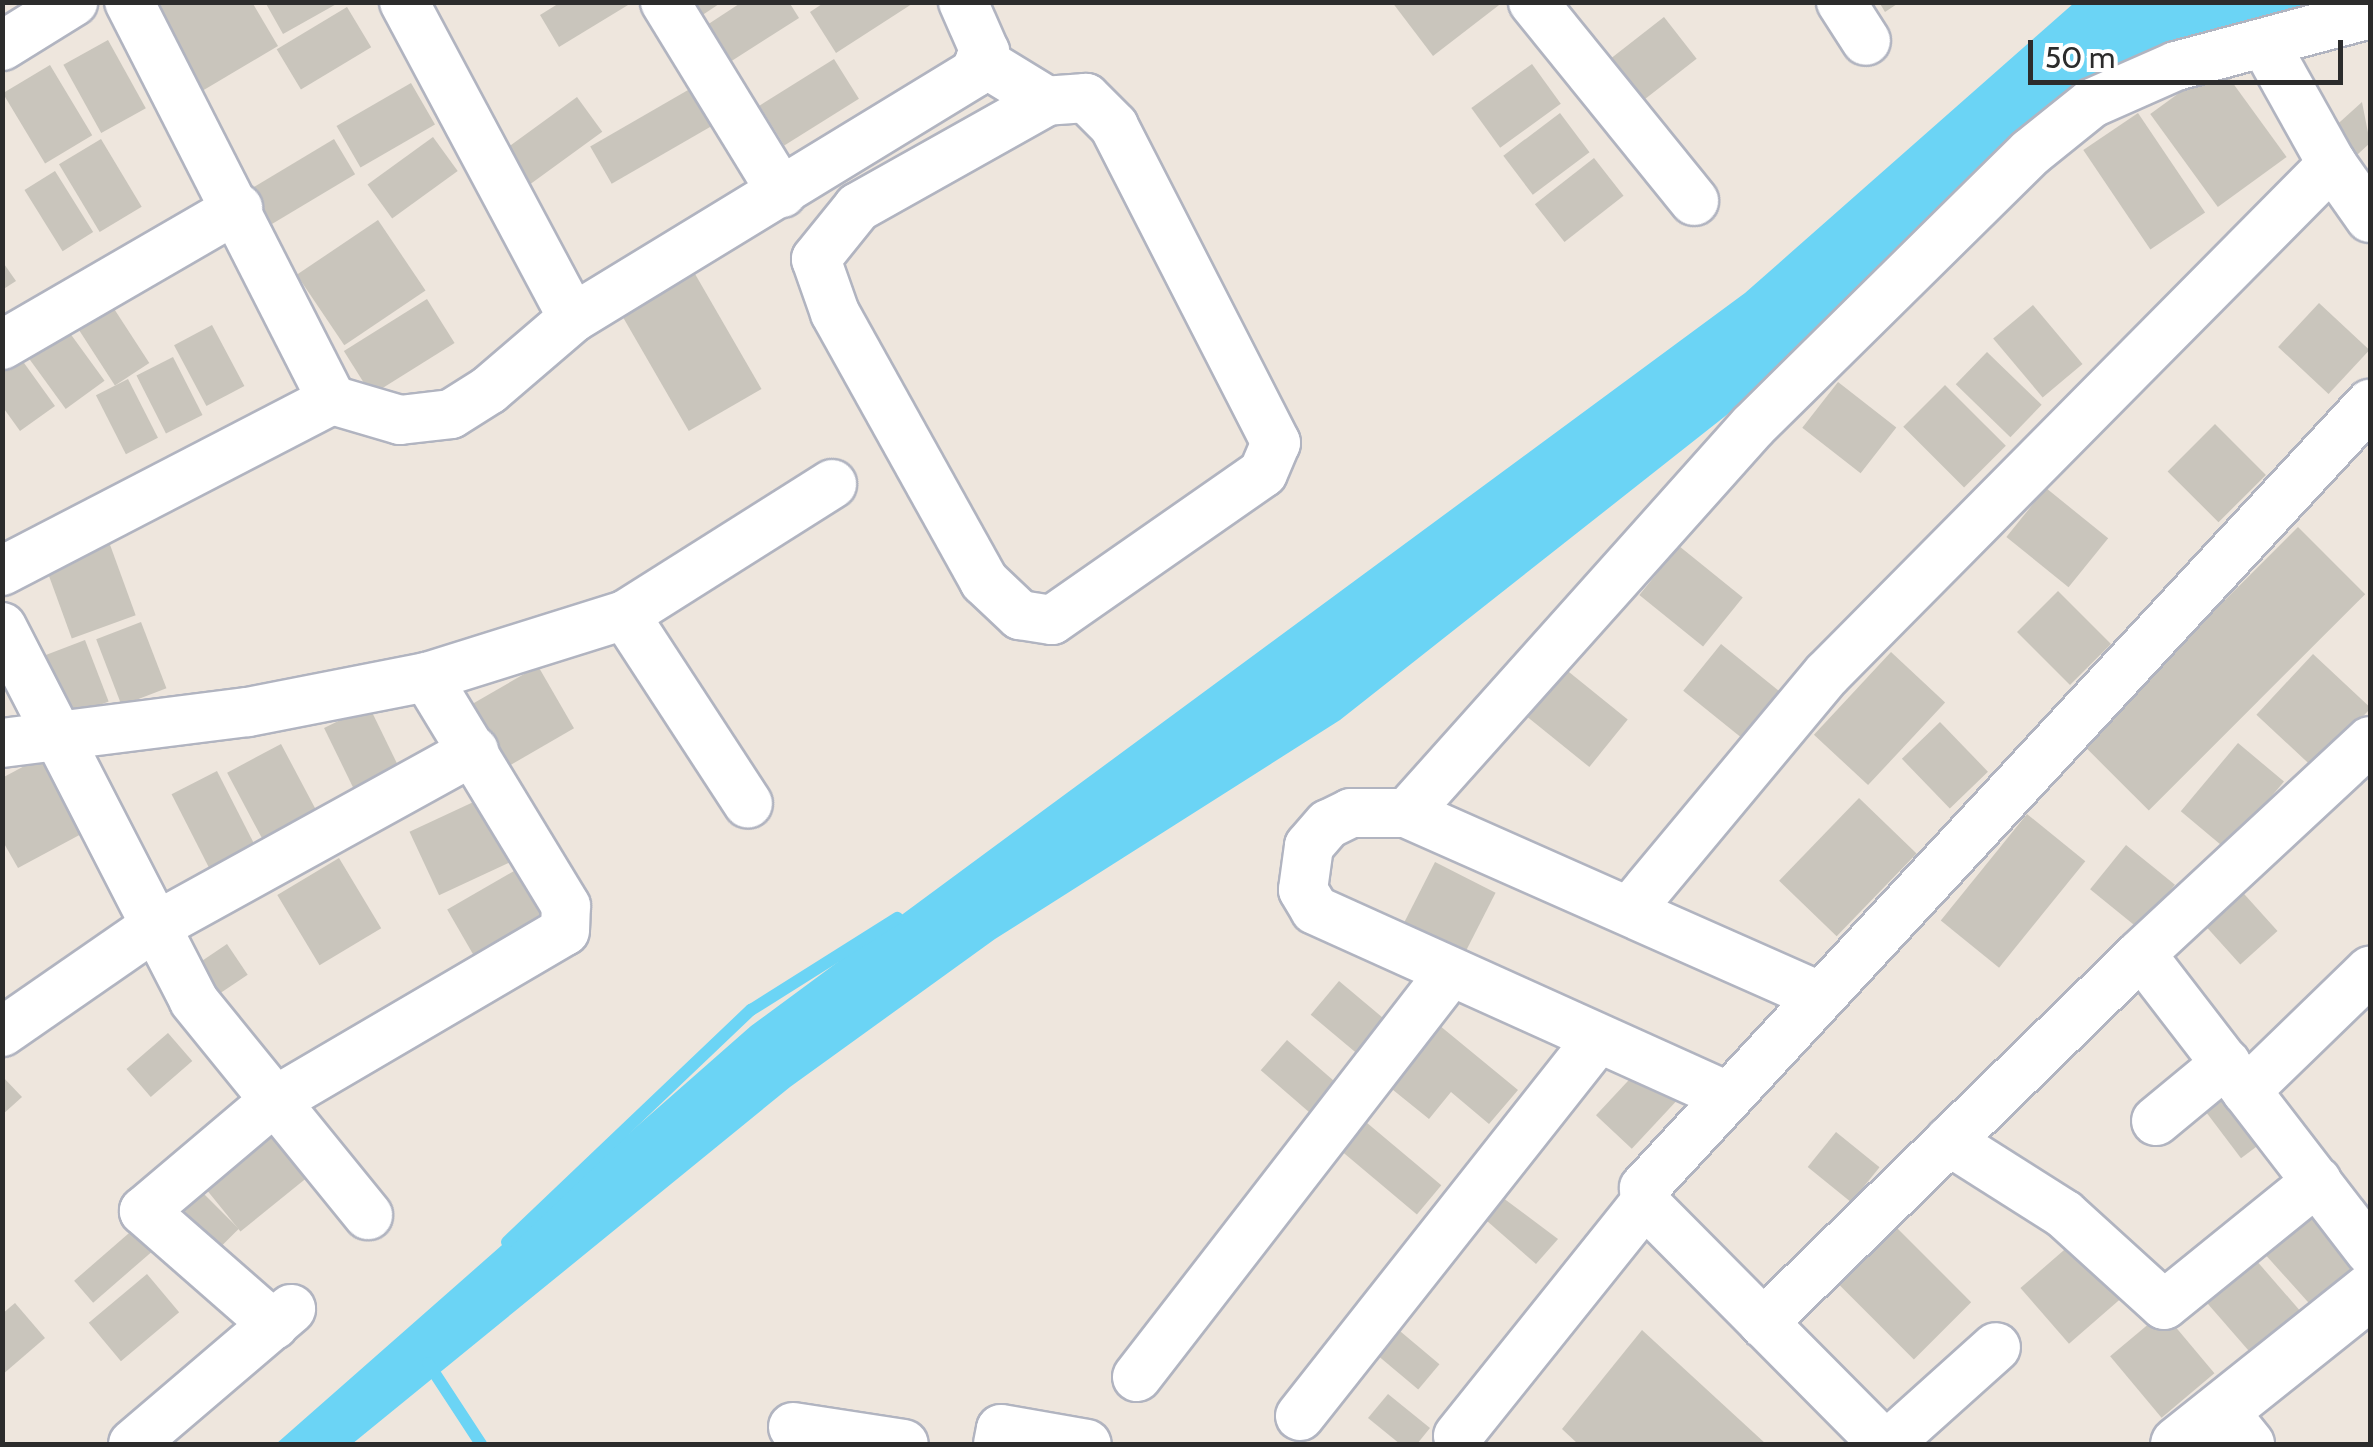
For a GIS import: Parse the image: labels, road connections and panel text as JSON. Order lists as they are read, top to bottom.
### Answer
{
  "scale_bar": "50 m"
}
